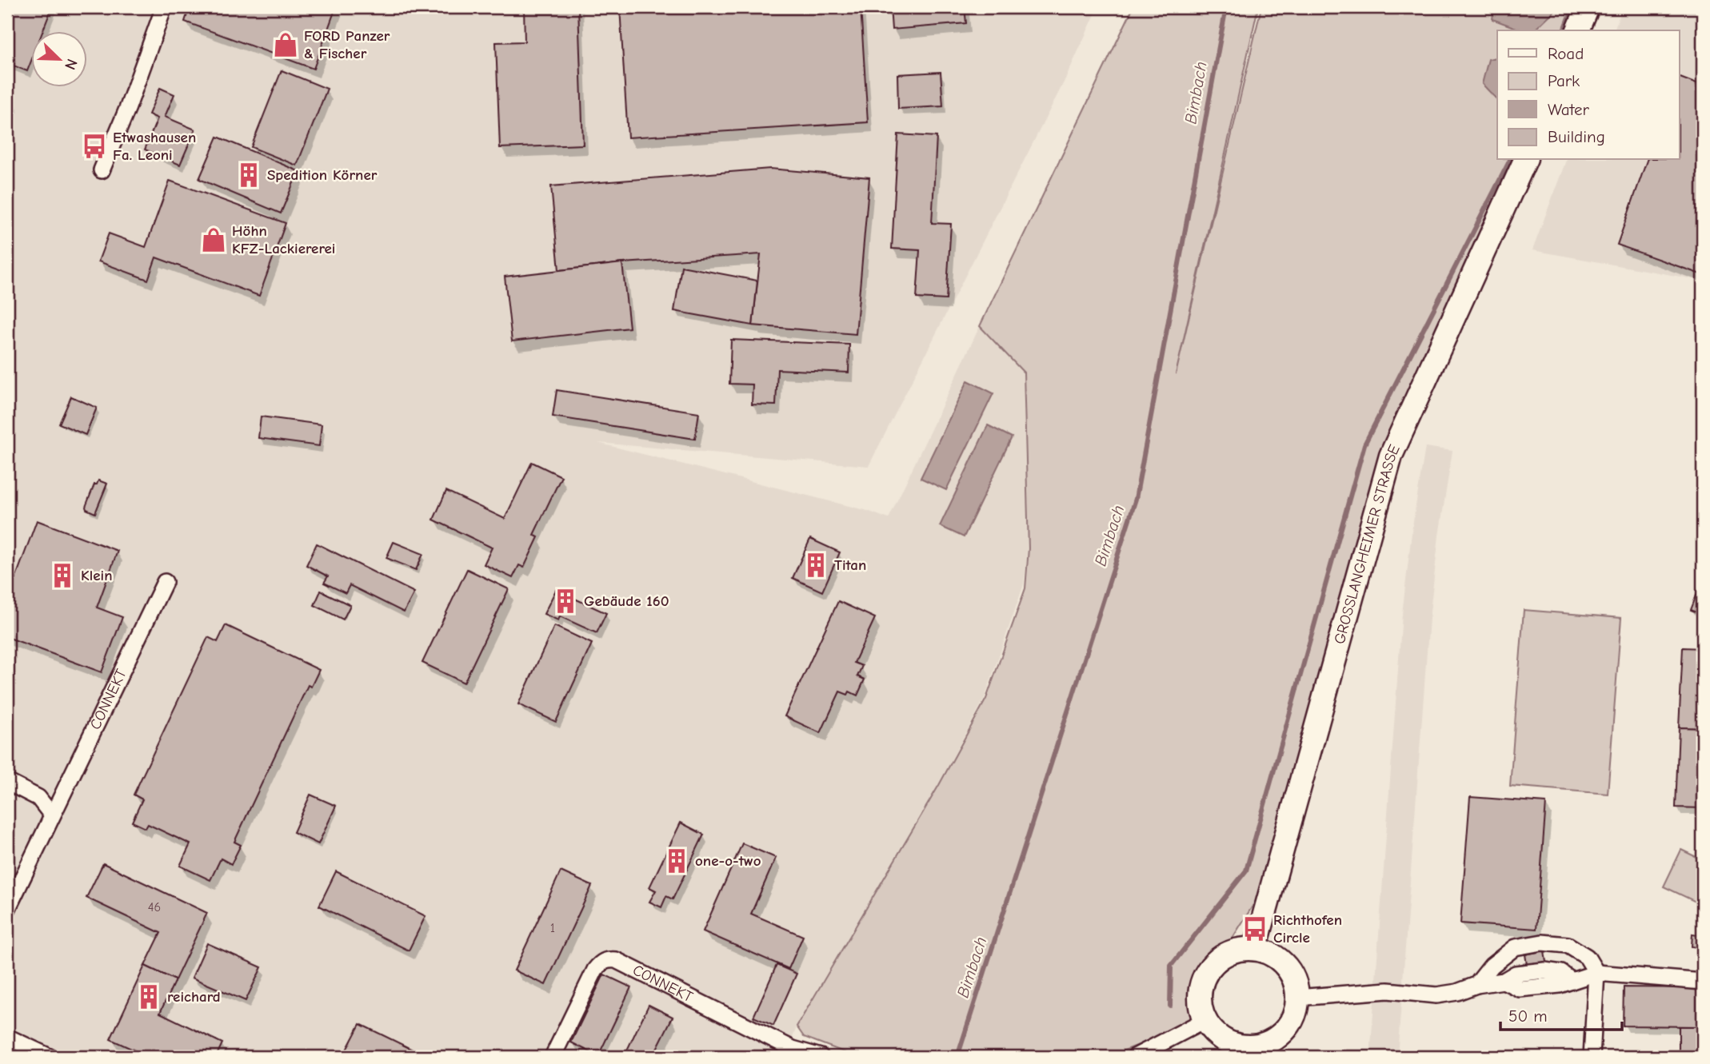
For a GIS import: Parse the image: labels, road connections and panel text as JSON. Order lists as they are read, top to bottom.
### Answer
{
  "streets": {
    "main road": ["GROSSLANGHEIMER STRASSE"],
    "street": ["CONNEKT"]
  },
  "water": ["Bimbach"],
  "places": {
    "shop": ["FORD Panzer & Fischer", "Höhn KFZ-Lackiererei"],
    "bus stop": ["Etwashausen Fa. Leoni", "Richthofen Circle"],
    "building": [
      "Spedition Körner",
      "Titan",
      "Klein",
      "Gebäude 160",
      "one-o-two",
      "reichard"
    ]
  },
  "house_numbers": ["46", "1"],
  "legend": [
    "Road",
    "Park",
    "Water",
    "Building"
  ],
  "scale_bar": "50 m",
  "north": "bottom right"
}
